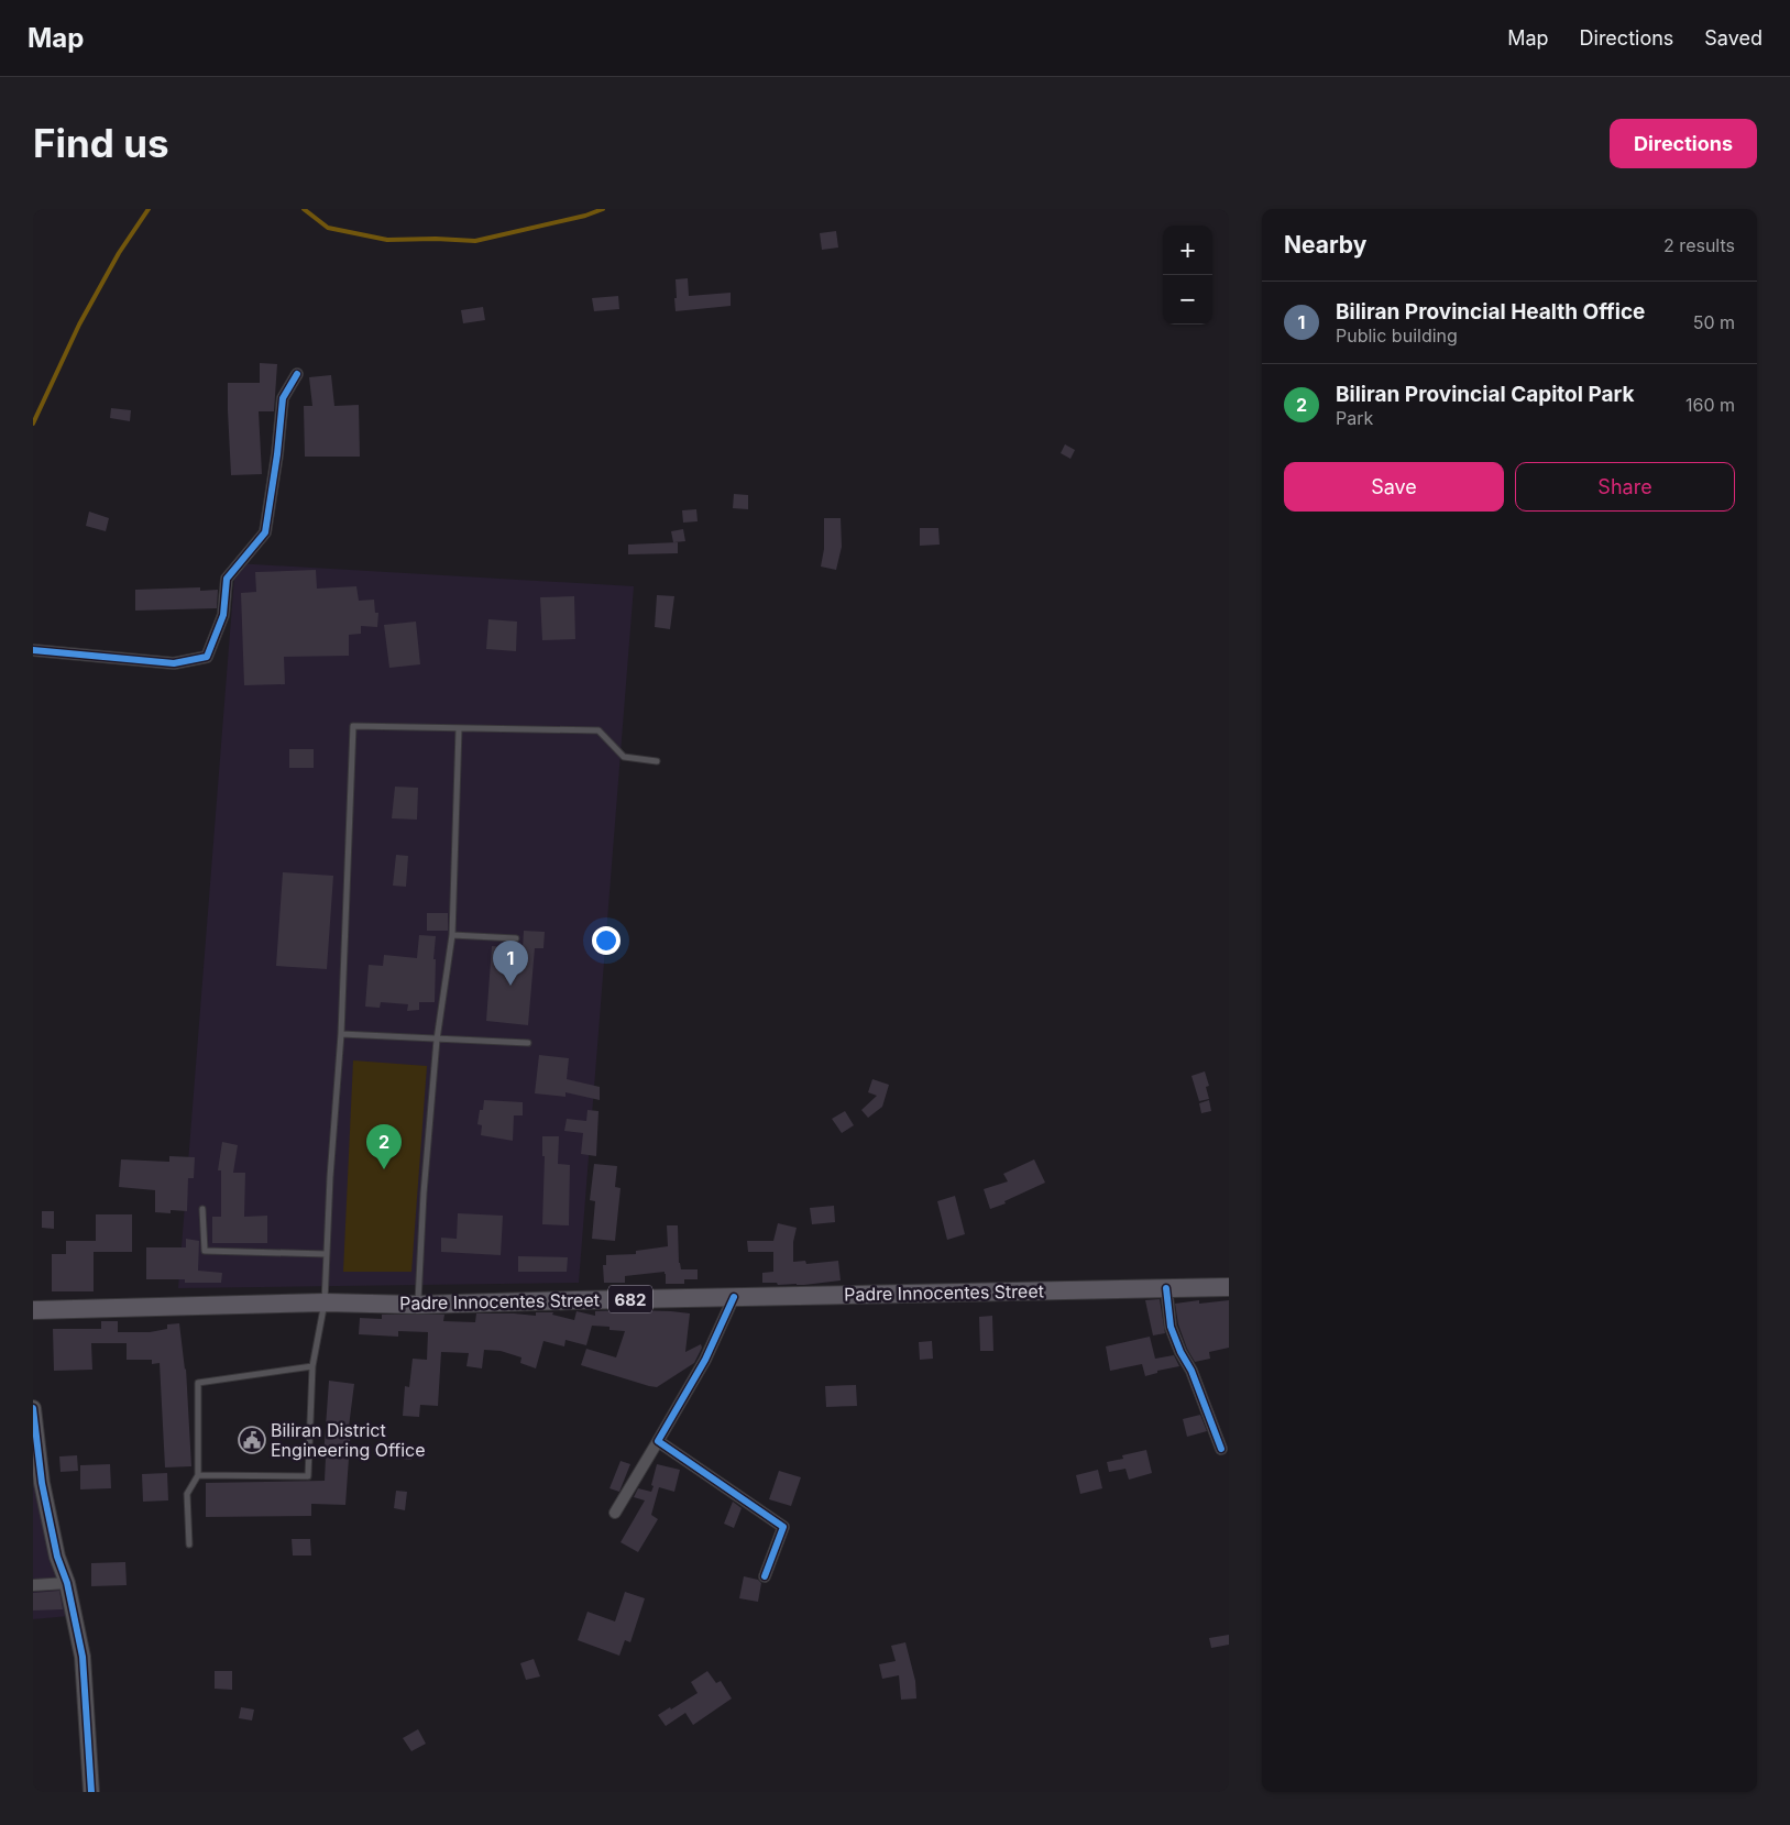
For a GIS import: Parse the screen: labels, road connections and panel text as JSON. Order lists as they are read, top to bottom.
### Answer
{
  "streets": {
    "main road": ["Padre Innocentes Street", "682"]
  },
  "places": {
    "public building": ["Biliran District Engineering Office"]
  },
  "page": {
    "header": "Map",
    "nav": ["Map", "Directions", "Saved"],
    "buttons": [
      "Directions",
      ["Save", "Share"]
    ],
    "title": "Find us",
    "heading": ["Nearby", "2 results"],
    "map_buttons": ["+", "−"],
    "list": [
      {
        "mark": "1",
        "name": "Biliran Provincial Health Office",
        "note": "Public building",
        "value": "50 m"
      },
      {
        "mark": "2",
        "name": "Biliran Provincial Capitol Park",
        "note": "Park",
        "value": "160 m"
      }
    ],
    "pins": ["1", "2"]
  }
}
